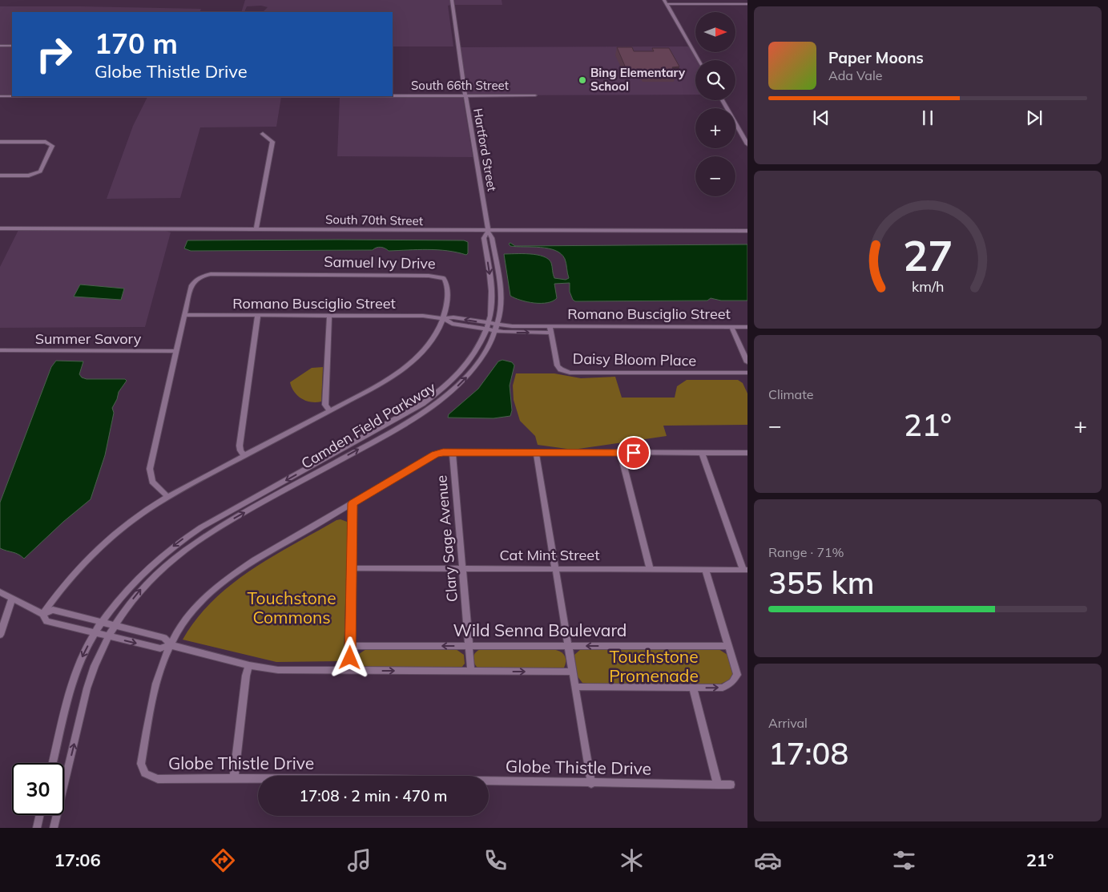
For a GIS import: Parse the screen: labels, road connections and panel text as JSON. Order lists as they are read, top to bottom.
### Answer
{
  "streets": {
    "street": [
      "South 66th Street",
      "Hartford Street",
      "South 70th Street",
      "Samuel Ivy Drive",
      "Romano Busciglio Street",
      "Summer Savory",
      "Daisy Bloom Place",
      "Camden Field Parkway",
      "Clary Sage Avenue",
      "Cat Mint Street",
      "Wild Senna Boulevard",
      "Globe Thistle Drive"
    ]
  },
  "crossings": [
    ["South 66th Street", "Hartford Street"],
    ["Hartford Street", "South 70th Street"],
    ["Hartford Street", "Camden Field Parkway"],
    ["South 70th Street", "Camden Field Parkway"],
    ["Samuel Ivy Drive", "Romano Busciglio Street"],
    ["Samuel Ivy Drive", "Summer Savory"],
    ["Romano Busciglio Street", "Daisy Bloom Place"],
    ["Romano Busciglio Street", "Camden Field Parkway"],
    ["Clary Sage Avenue", "Cat Mint Street"],
    ["Clary Sage Avenue", "Wild Senna Boulevard"],
    ["Clary Sage Avenue", "Globe Thistle Drive"]
  ],
  "parks": ["Touchstone Commons", "Touchstone Promenade"],
  "places": ["Bing Elementary School"],
  "north": "right",
  "page": {
    "map_buttons": ["+", "−"],
    "turn": ["170 m", "Globe Thistle Drive"],
    "song": ["Paper Moons", "Ada Vale"],
    "tile": [
      "Climate",
      ["Range · 71%", "355 km"],
      ["Arrival", "17:08"]
    ],
    "heat": ["−", "21°", "+"],
    "limit": "30",
    "trip": "17:08 · 2 min · 470 m",
    "tabs": ["17:06", "21°"],
    "gauge": ["27", "km/h"]
  }
}
